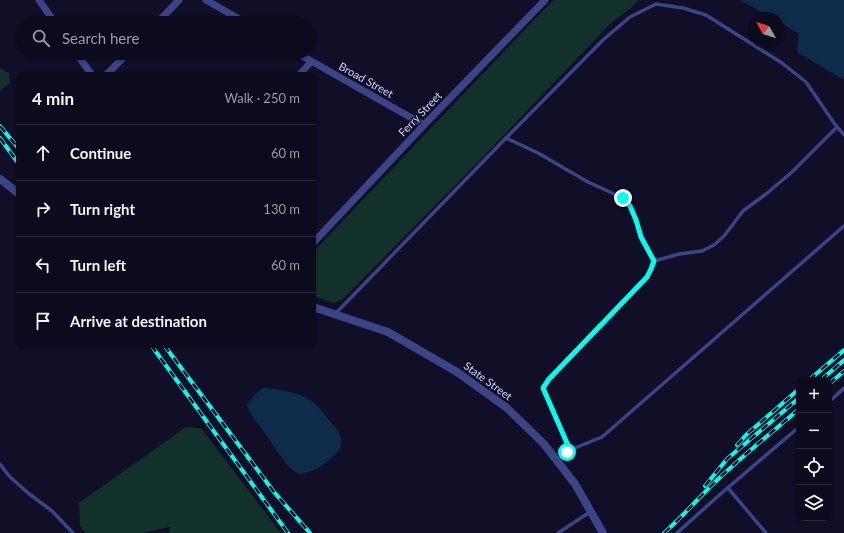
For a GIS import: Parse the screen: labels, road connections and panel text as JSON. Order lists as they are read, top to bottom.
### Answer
{
  "streets": {
    "street": ["Broad Street", "Ferry Street", "State Street"]
  },
  "crossings": [
    ["Broad Street", "Ferry Street"]
  ],
  "north": "top left",
  "page": {
    "search": "Search here",
    "heading": ["4 min", "Walk · 250 m"],
    "list": [
      ["Continue", "60 m"],
      ["Turn right", "130 m"],
      ["Turn left", "60 m"],
      "Arrive at destination"
    ],
    "map_buttons": ["+", "−"]
  }
}
